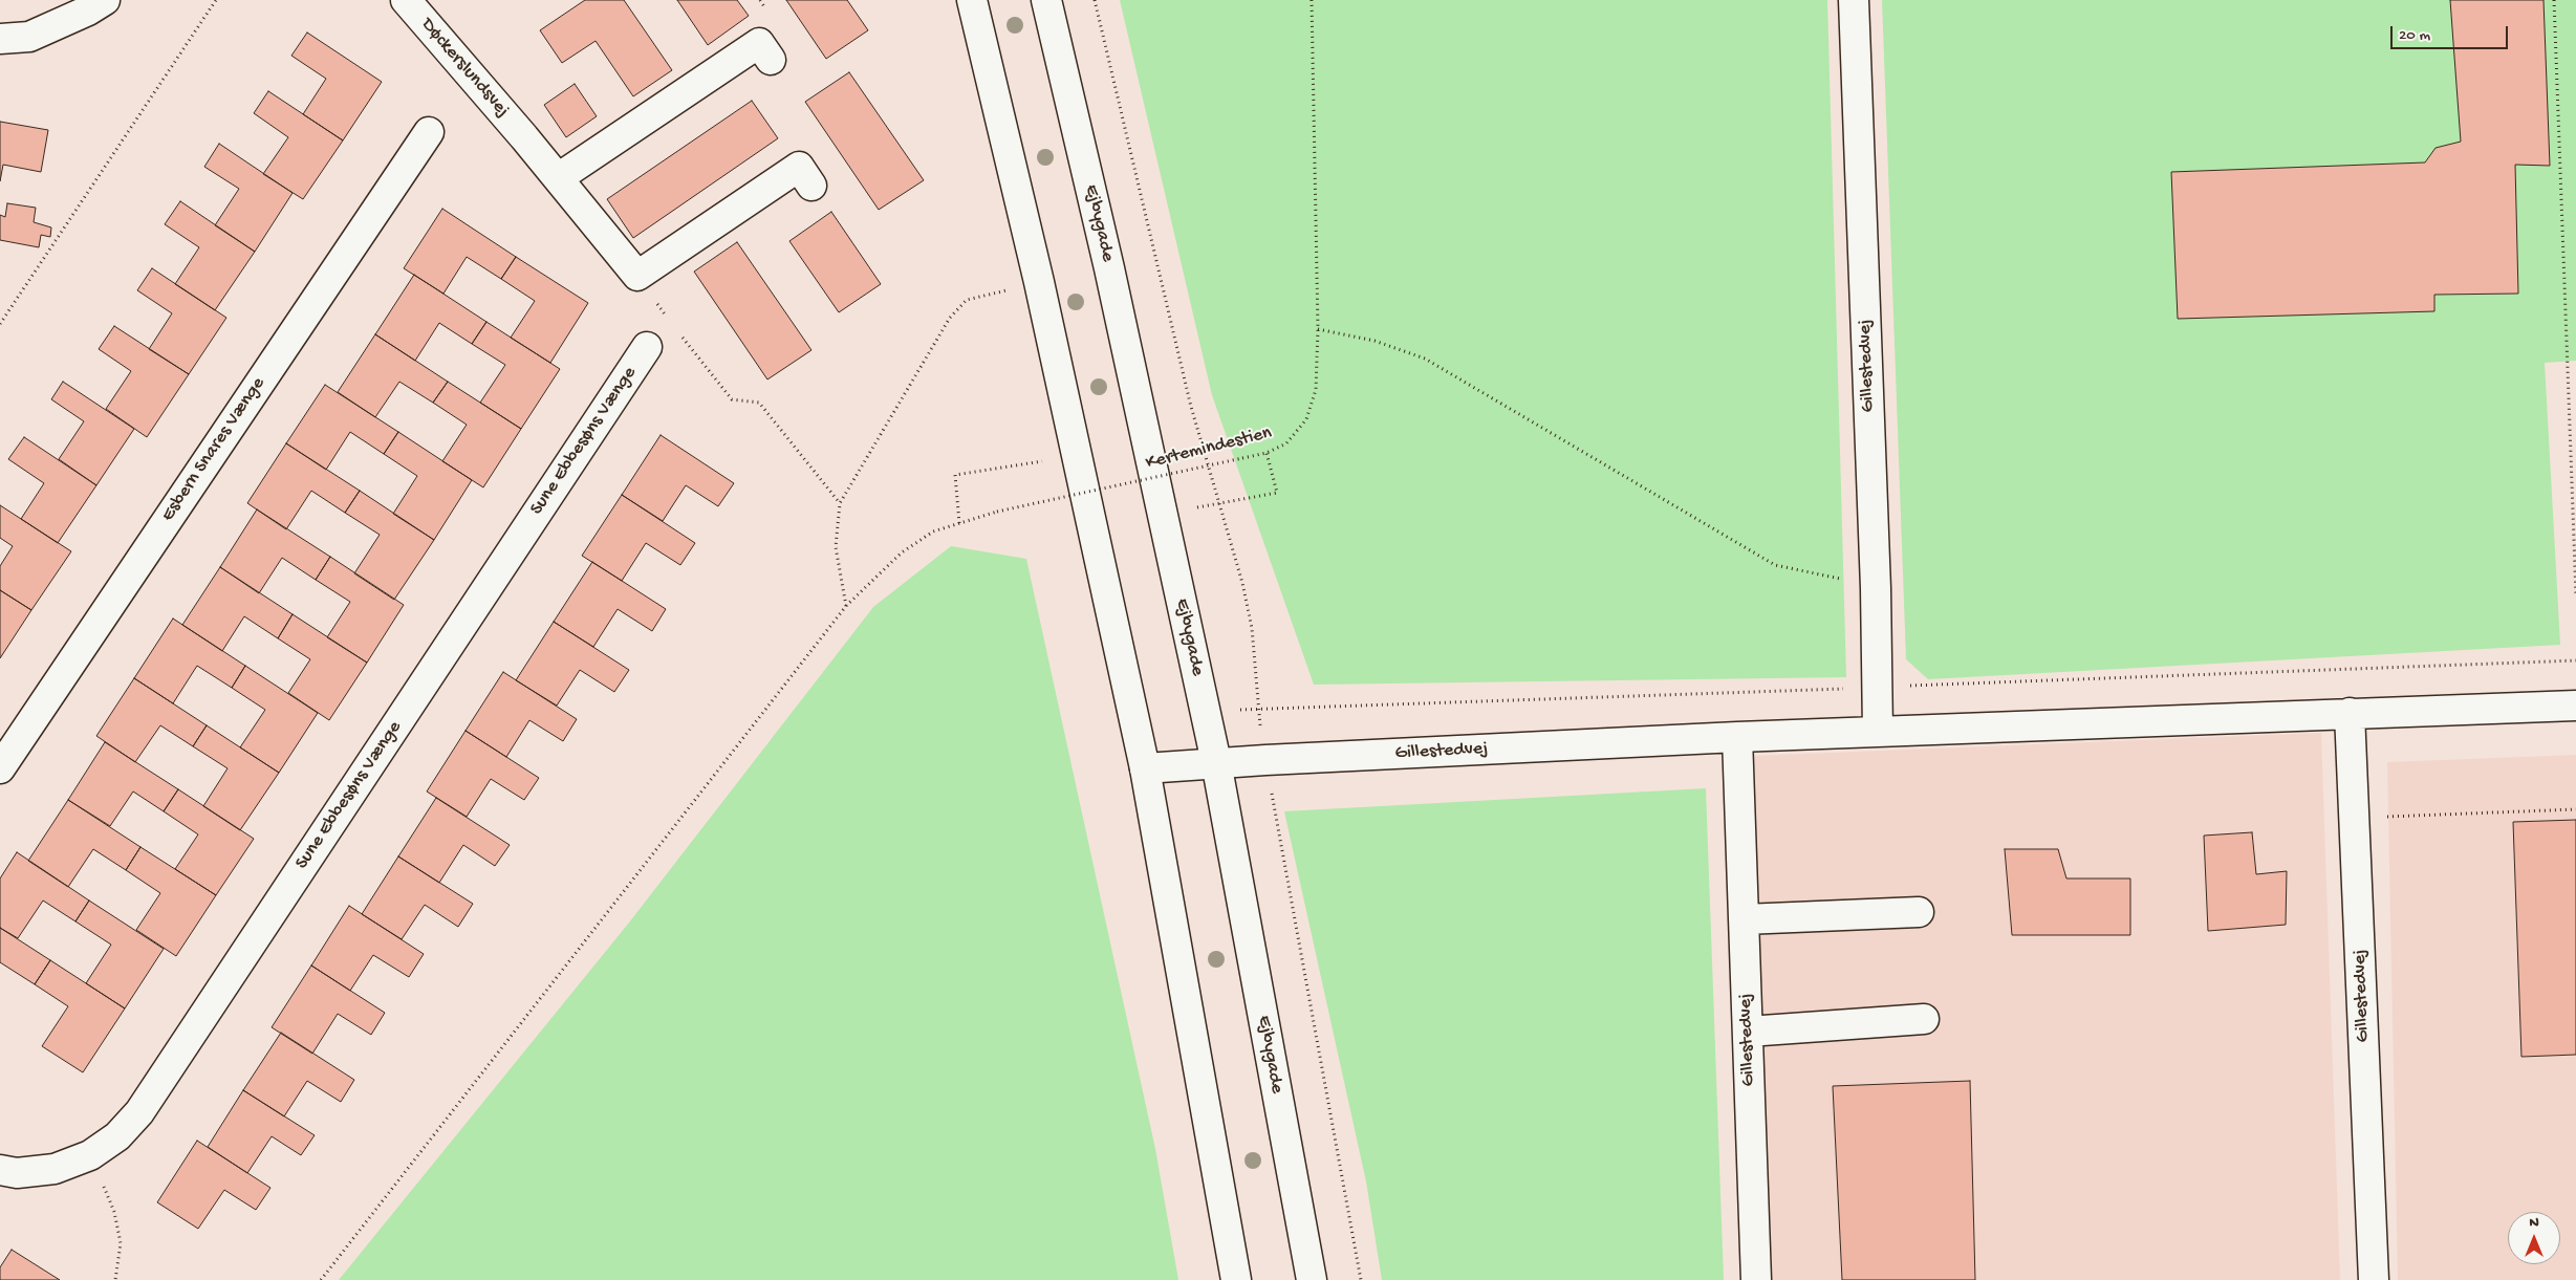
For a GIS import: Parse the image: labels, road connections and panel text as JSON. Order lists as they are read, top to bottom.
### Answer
{
  "streets": {
    "street": [
      "Døckerslundsvej",
      "Ejbygade",
      "Gillestedvej",
      "Sune Ebbesøns Vænge",
      "Esbern Snares Vænge"
    ],
    "path": ["Kertemindestien"]
  },
  "crossings": [
    ["Ejbygade", "Gillestedvej"]
  ],
  "scale_bar": "20 m",
  "north": "top"
}
